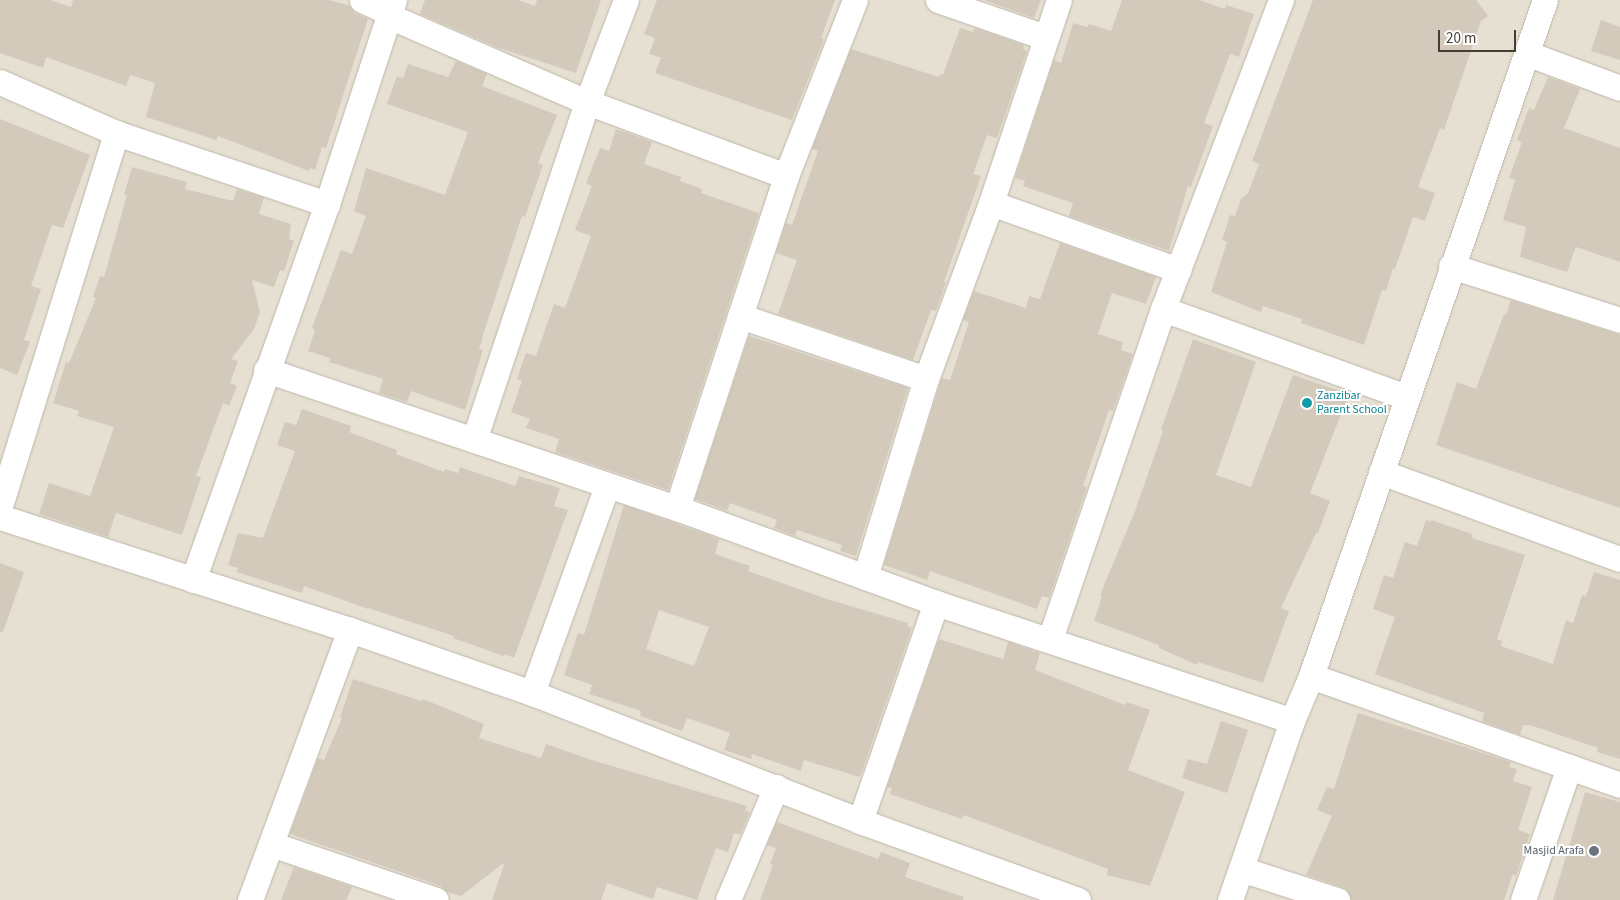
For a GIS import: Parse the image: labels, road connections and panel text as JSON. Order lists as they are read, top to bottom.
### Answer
{
  "places": ["Zanzibar Parent School", "Masjid Arafa"],
  "scale_bar": "20 m"
}
